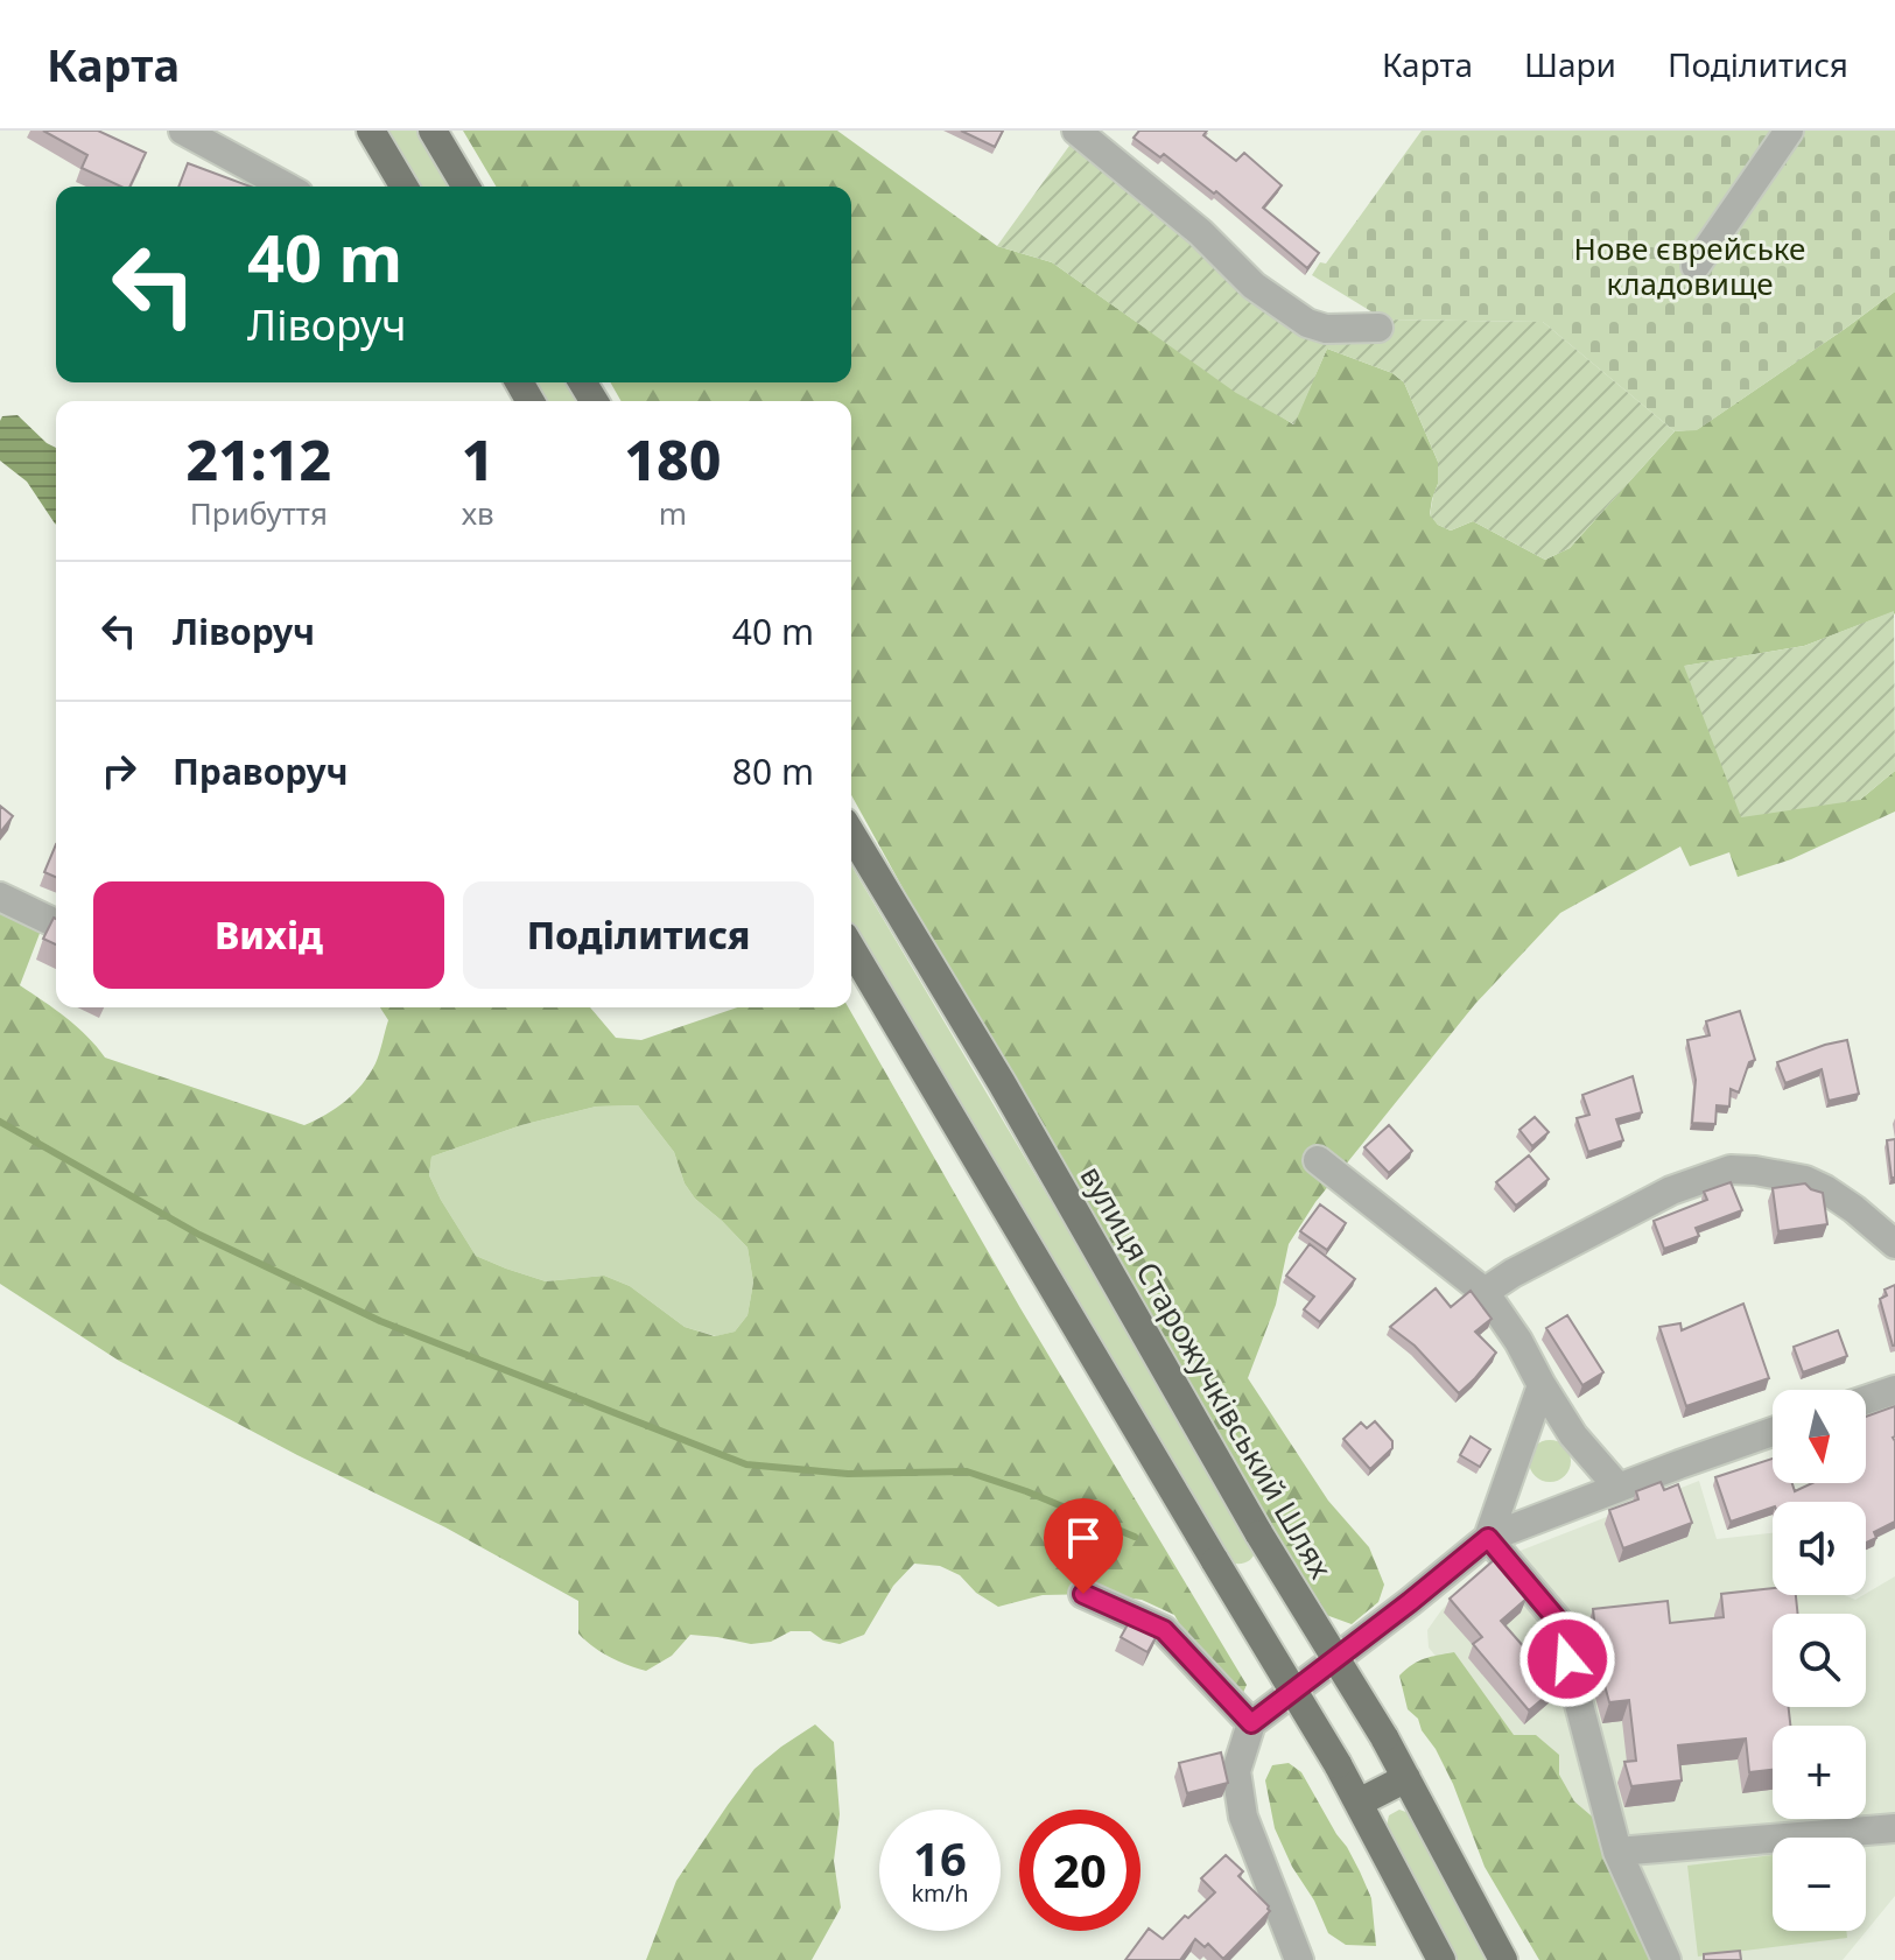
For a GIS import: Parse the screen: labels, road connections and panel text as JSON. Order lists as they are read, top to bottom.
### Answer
{
  "streets": {
    "main road": ["вулиця Старожучківський Шлях"]
  },
  "parks": ["Нове єврейське кладовище"],
  "north": "bottom",
  "page": {
    "header": "Карта",
    "nav": ["Карта", "Шари", "Поділитися"],
    "turn": ["40 m", "Ліворуч"],
    "eta": [
      "21:12",
      "Прибуття",
      "1",
      "хв",
      "180",
      "m"
    ],
    "list": [
      {
        "name": "Ліворуч",
        "value": "40 m"
      },
      {
        "name": "Праворуч",
        "value": "80 m"
      }
    ],
    "buttons": ["Вихід", "Поділитися"],
    "map_buttons": ["+", "−"],
    "speed": "16 km/h",
    "limit": "20"
  }
}
